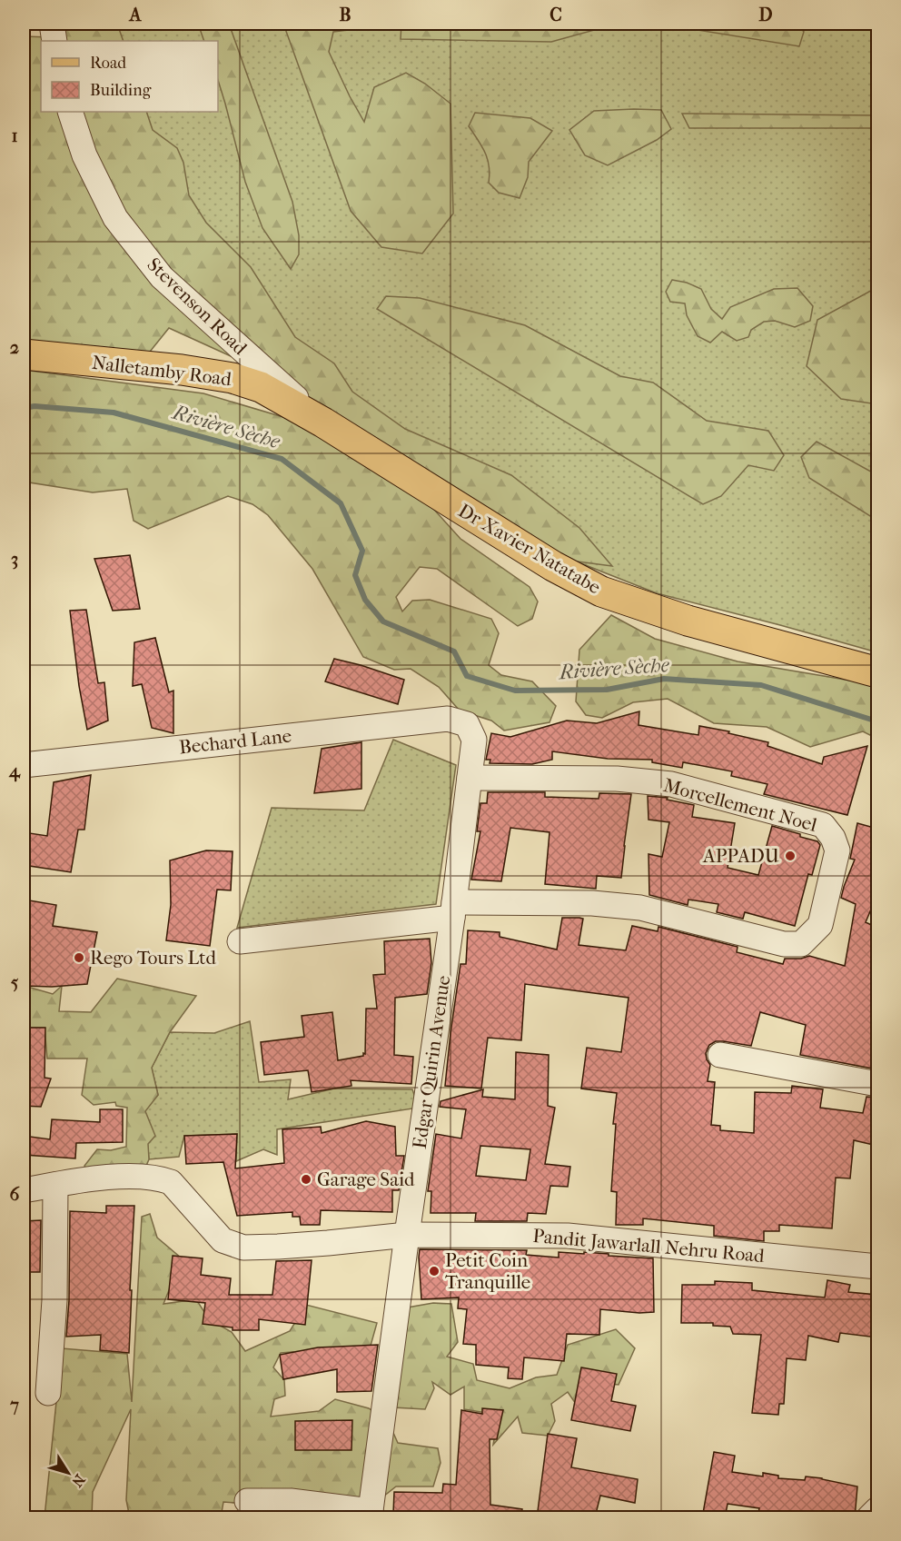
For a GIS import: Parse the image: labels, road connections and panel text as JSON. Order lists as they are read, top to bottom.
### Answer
{
  "streets": {
    "main road": ["Nalletamby Road", "Dr Xavier Natatabe"],
    "street": [
      "Stevenson Road",
      "Bechard Lane",
      "Morcellement Noel",
      "Edgar Quirin Avenue",
      "Pandit Jawarlall Nehru Road"
    ]
  },
  "crossings": [
    ["Stevenson Road", "Nalletamby Road"],
    ["Stevenson Road", "Dr Xavier Natatabe"],
    ["Nalletamby Road", "Dr Xavier Natatabe"],
    ["Bechard Lane", "Edgar Quirin Avenue"],
    ["Morcellement Noel", "Edgar Quirin Avenue"],
    ["Edgar Quirin Avenue", "Pandit Jawarlall Nehru Road"]
  ],
  "water": ["Rivière Sèche"],
  "places": [
    "APPADU",
    "Rego Tours Ltd",
    "Garage Said",
    "Petit Coin Tranquille"
  ],
  "legend": ["Road", "Building"],
  "north": "bottom right",
  "grid": {
    "columns": [
      "A",
      "B",
      "C",
      "D"
    ],
    "rows": [
      "1",
      "2",
      "3",
      "4",
      "5",
      "6",
      "7"
    ]
  }
}
